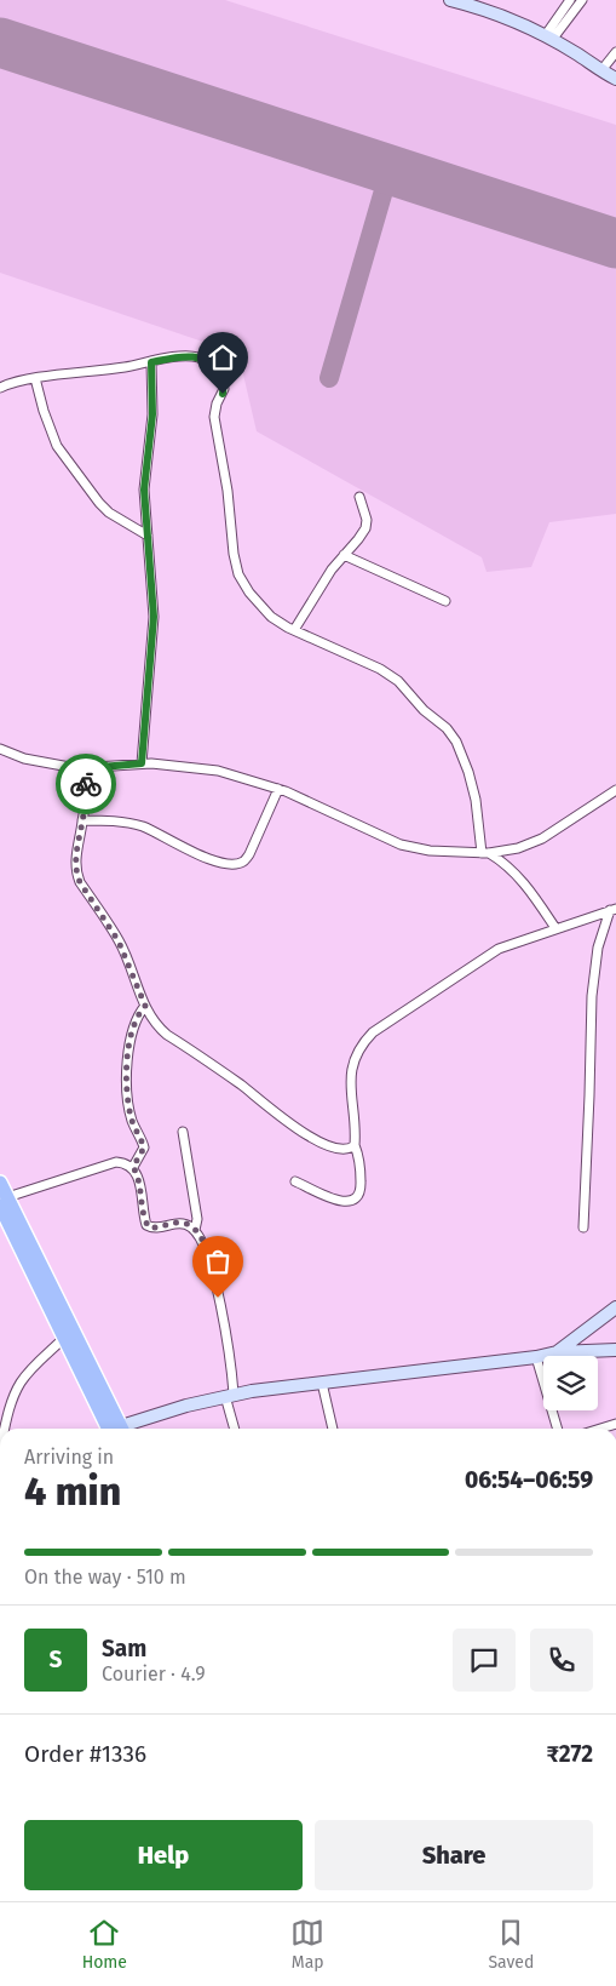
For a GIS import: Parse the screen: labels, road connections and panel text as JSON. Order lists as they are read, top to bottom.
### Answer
{
  "page": {
    "heading": ["4 min", "Arriving in", "06:54–06:59"],
    "panel": [
      "Sam",
      "Courier · 4.9",
      "Order #1336",
      "₹272"
    ],
    "bar": "On the way · 510 m",
    "round": "S",
    "buttons": ["Help", "Share"],
    "tabs": ["Home", "Map", "Saved"]
  }
}
